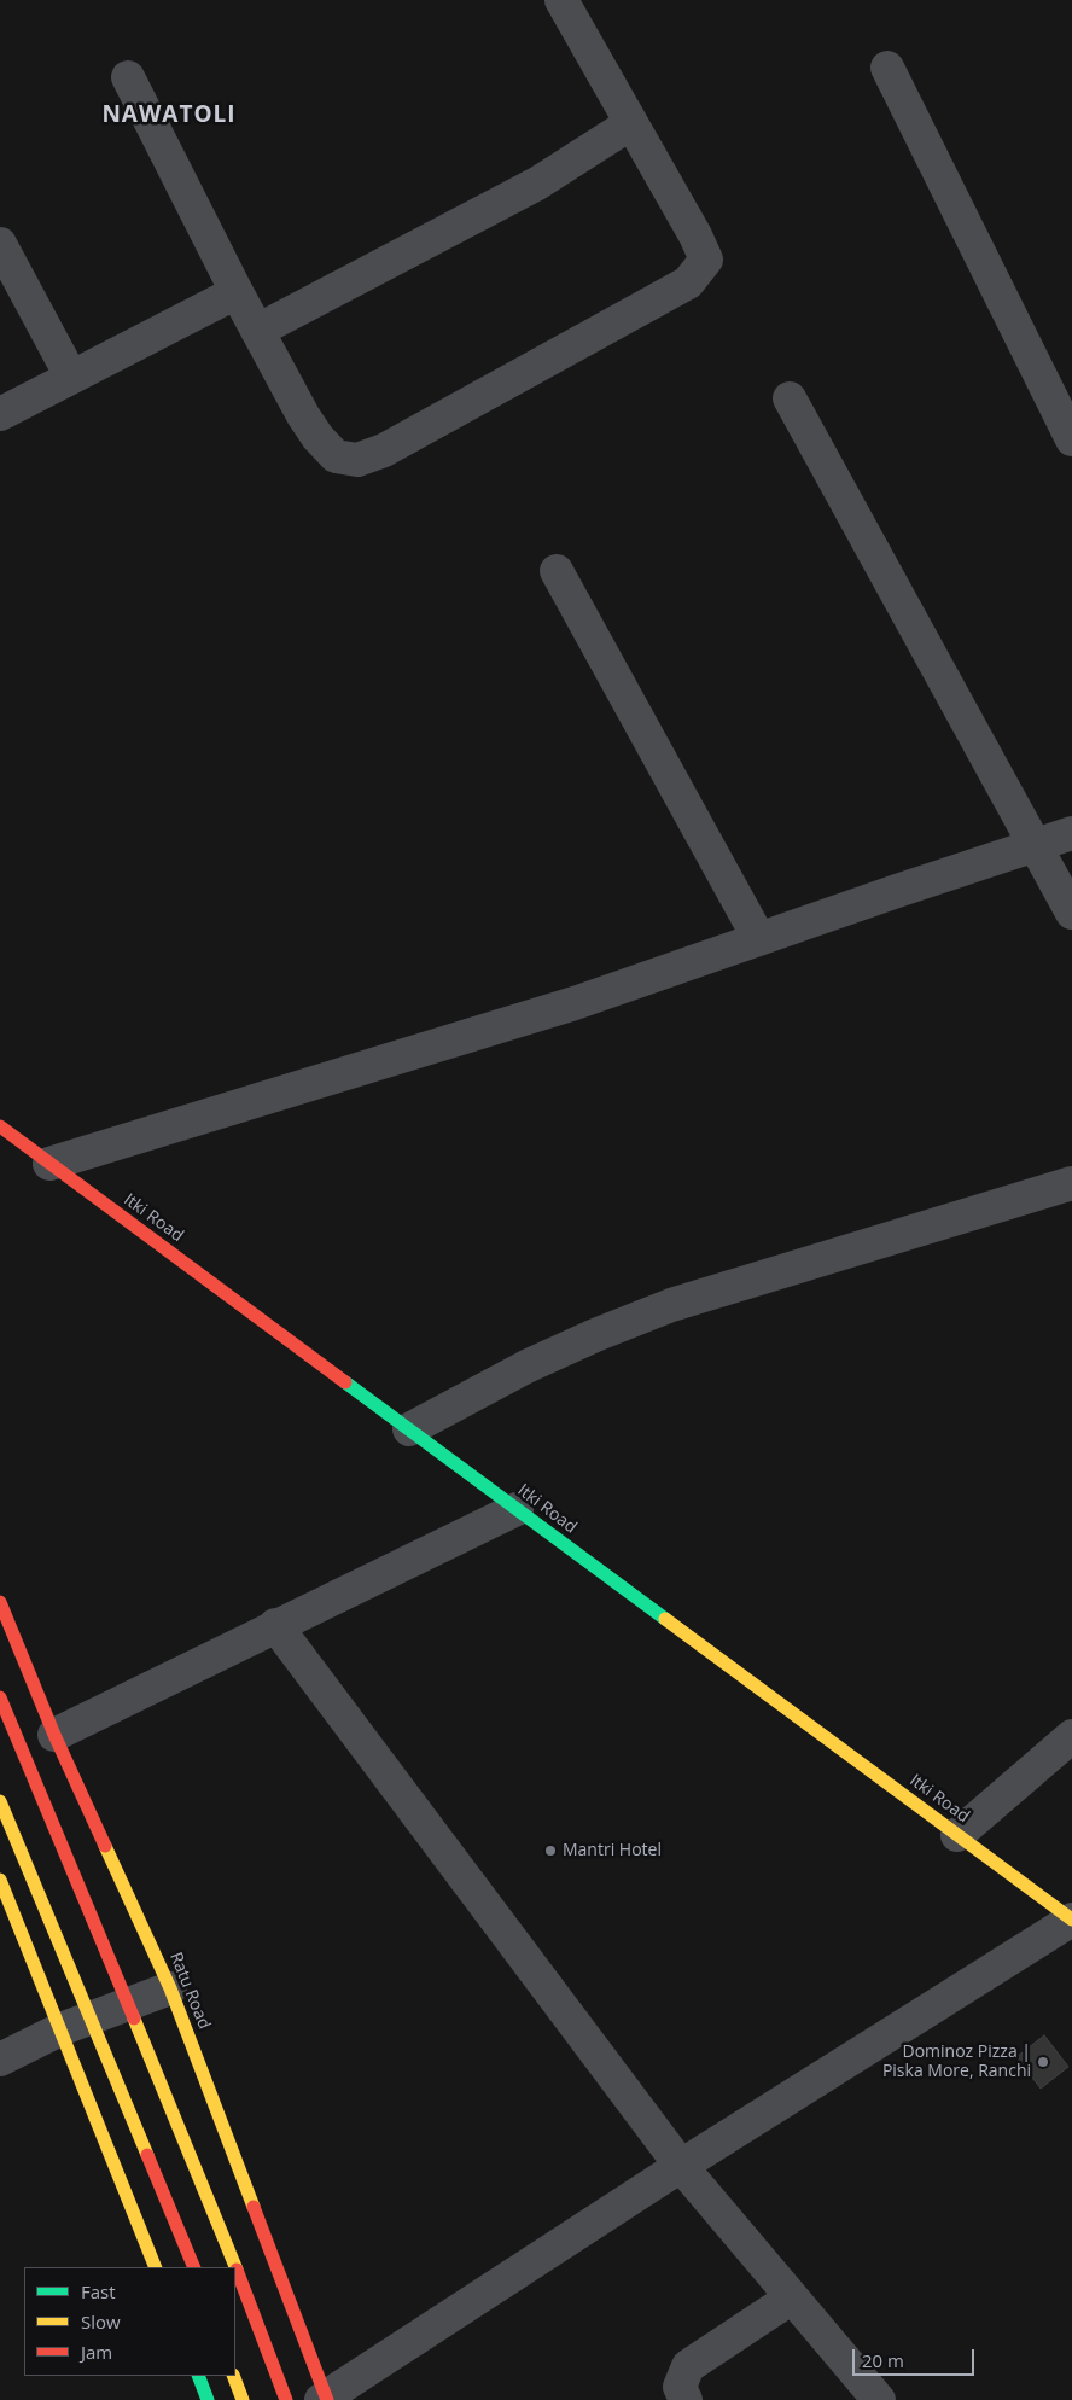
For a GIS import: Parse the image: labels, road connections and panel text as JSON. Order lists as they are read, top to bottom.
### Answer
{
  "streets": {
    "main road": ["Itki Road", "Ratu Road"]
  },
  "districts": ["NAWATOLI"],
  "places": ["Mantri Hotel", "Dominoz Pizza | Piska More, Ranchi"],
  "legend": ["Fast", "Slow", "Jam"],
  "scale_bar": "20 m"
}
